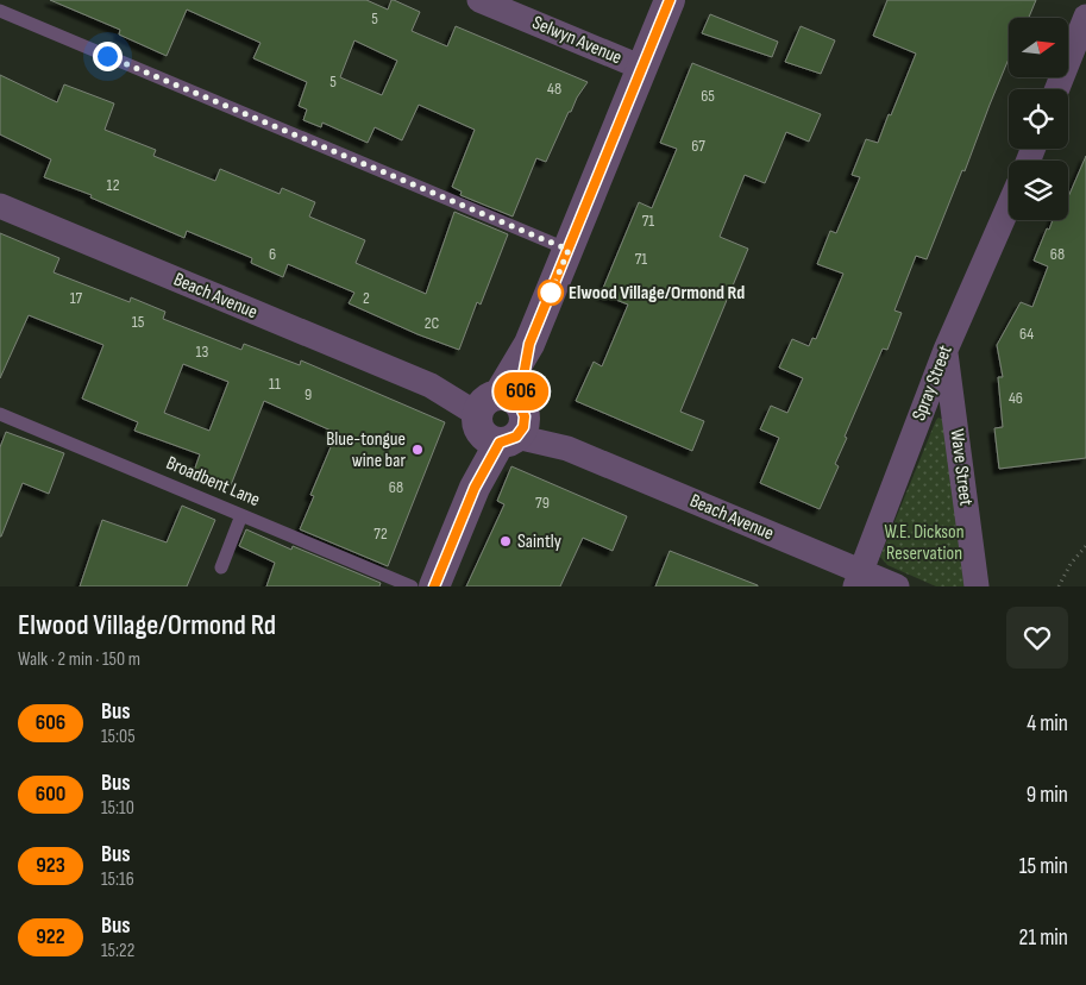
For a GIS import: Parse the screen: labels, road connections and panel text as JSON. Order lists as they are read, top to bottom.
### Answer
{
  "streets": {
    "street": [
      "Selwyn Avenue",
      "Beach Avenue",
      "Spray Street",
      "Wave Street"
    ],
    "lane": ["Broadbent Lane"]
  },
  "crossings": [
    ["Beach Avenue", "Spray Street"],
    ["Spray Street", "Wave Street"]
  ],
  "parks": ["W.E. Dickson Reservation"],
  "places": ["Elwood Village/Ormond Rd", "Blue-tongue wine bar", "Saintly"],
  "lines": ["bus line 606"],
  "house_numbers": [
    "5",
    "5",
    "48",
    "65",
    "67",
    "12",
    "71",
    "6",
    "68",
    "71",
    "17",
    "2",
    "15",
    "2C",
    "64",
    "13",
    "11",
    "9",
    "46",
    "68",
    "79",
    "72"
  ],
  "north": "right",
  "page": {
    "on_map": "606",
    "heading": ["Elwood Village/Ormond Rd", "Walk · 2 min · 150 m"],
    "list": [
      {
        "mark": "606",
        "name": "Bus",
        "note": "15:05",
        "value": "4 min"
      },
      {
        "mark": "600",
        "name": "Bus",
        "note": "15:10",
        "value": "9 min"
      },
      {
        "mark": "923",
        "name": "Bus",
        "note": "15:16",
        "value": "15 min"
      },
      {
        "mark": "922",
        "name": "Bus",
        "note": "15:22",
        "value": "21 min"
      }
    ]
  }
}
